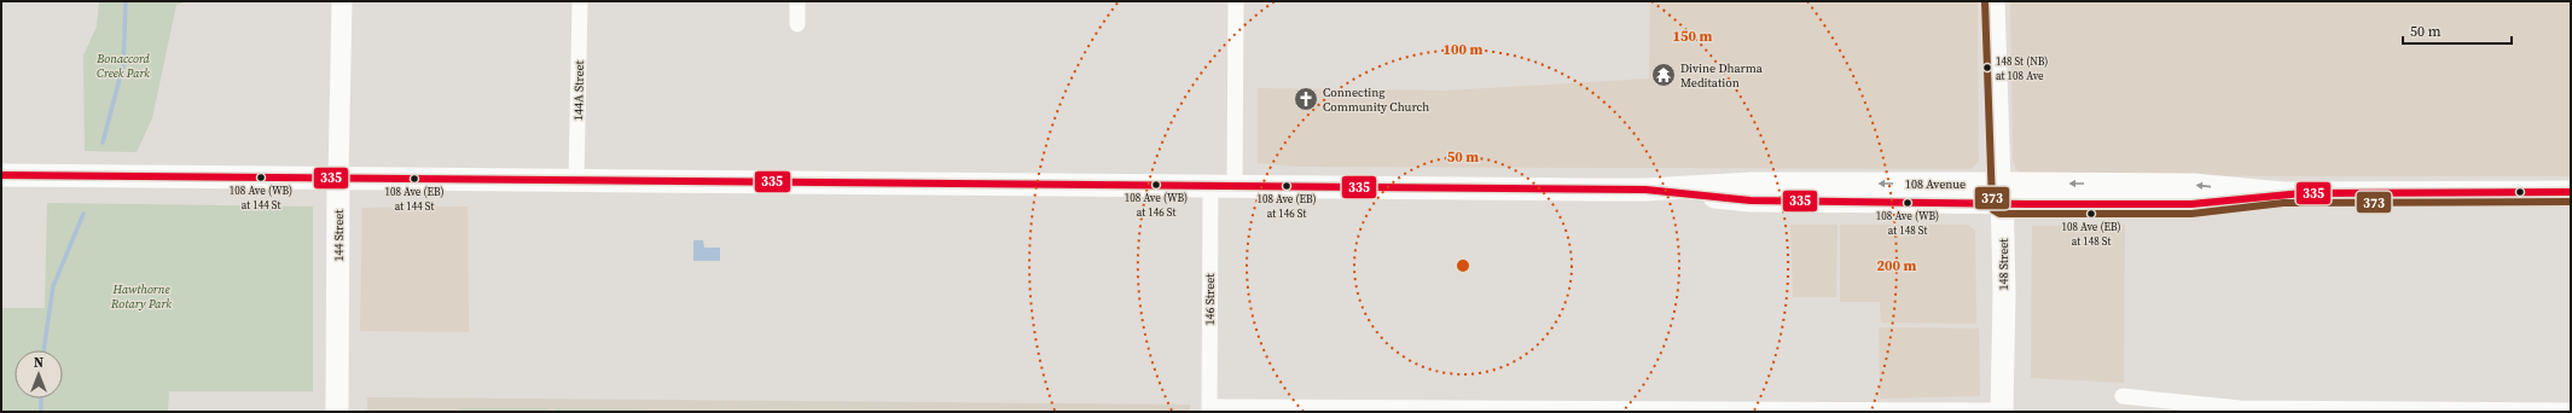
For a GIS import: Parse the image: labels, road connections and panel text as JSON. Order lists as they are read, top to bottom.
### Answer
{
  "streets": {
    "main road": ["108 Avenue", "144 Street", "148 Street"],
    "street": ["144A Street", "146 Street"]
  },
  "crossings": [
    ["144A Street", "108 Avenue"],
    ["108 Avenue", "144 Street"],
    ["108 Avenue", "148 Street"],
    ["108 Avenue", "146 Street"]
  ],
  "parks": ["Bonaccord Creek Park", "Hawthorne Rotary Park"],
  "places": {
    "other": [
      "148 St (NB) at 108 Ave",
      "108 Ave (WB) at 144 St",
      "108 Ave (EB) at 144 St",
      "108 Ave (WB) at 146 St",
      "108 Ave (EB) at 146 St",
      "108 Ave (WB) at 148 St",
      "108 Ave (EB) at 148 St"
    ],
    "temple": ["Divine Dharma Meditation"],
    "church": ["Connecting Community Church"]
  },
  "lines": ["transit line 373", "transit line 335"],
  "scale_bar": "50 m",
  "north": "top",
  "rings": [
    "150 m",
    "100 m",
    "50 m",
    "200 m"
  ]
}
